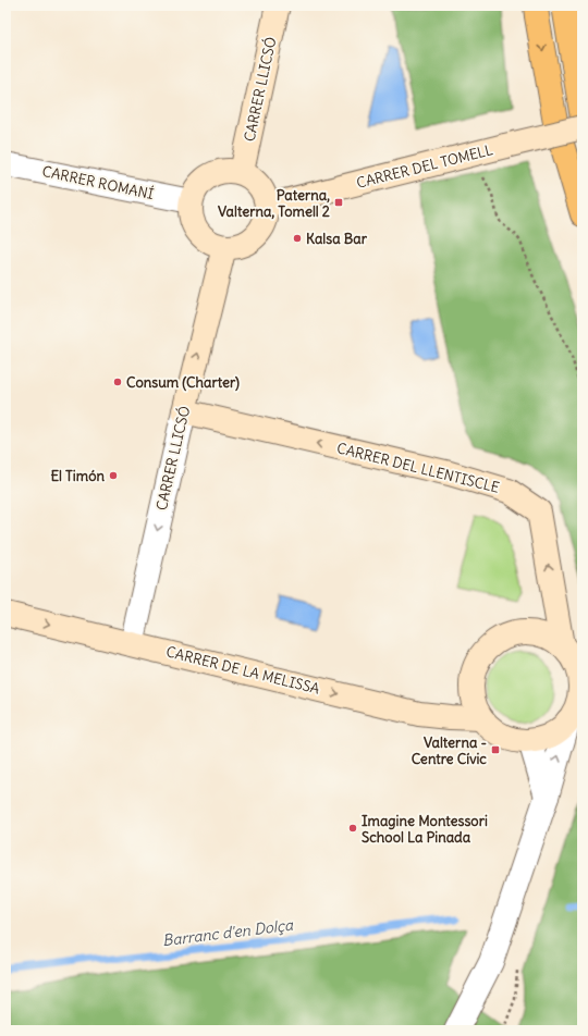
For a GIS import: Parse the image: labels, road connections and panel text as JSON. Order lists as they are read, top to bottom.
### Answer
{
  "streets": {
    "street": [
      "CARRER LLICSÓ",
      "CARRER DEL TOMELL",
      "CARRER ROMANÍ",
      "CARRER DEL LLENTISCLE",
      "CARRER DE LA MELISSA"
    ]
  },
  "crossings": [
    ["CARRER LLICSÓ", "CARRER DEL TOMELL"],
    ["CARRER LLICSÓ", "CARRER ROMANÍ"],
    ["CARRER LLICSÓ", "CARRER DEL LLENTISCLE"],
    ["CARRER LLICSÓ", "CARRER DE LA MELISSA"],
    ["CARRER DEL TOMELL", "CARRER ROMANÍ"],
    ["CARRER DEL LLENTISCLE", "CARRER DE LA MELISSA"]
  ],
  "one_way": ["CARRER DEL LLENTISCLE", "CARRER DE LA MELISSA"],
  "water": ["Barranc d'en Dolça"],
  "places": {
    "transit": ["Paterna, Valterna, Tomell 2", "Valterna - Centre Cívic"],
    "other": [
      "Kalsa Bar",
      "Consum (Charter)",
      "El Timón",
      "Imagine Montessori School La Pinada"
    ]
  }
}
